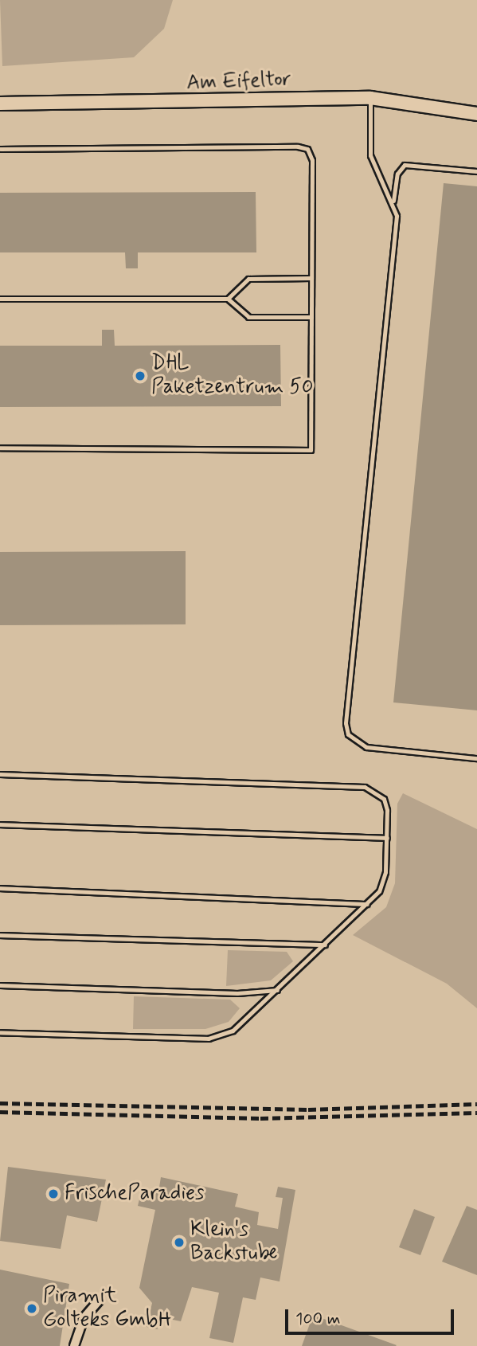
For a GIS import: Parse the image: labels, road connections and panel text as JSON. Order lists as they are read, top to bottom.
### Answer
{
  "streets": {
    "main road": ["Am Eifeltor"]
  },
  "places": [
    "DHL Paketzentrum 50",
    "FrischeParadies",
    "Klein's Backstube",
    "Piramit Golteks GmbH"
  ],
  "scale_bar": "100 m"
}
